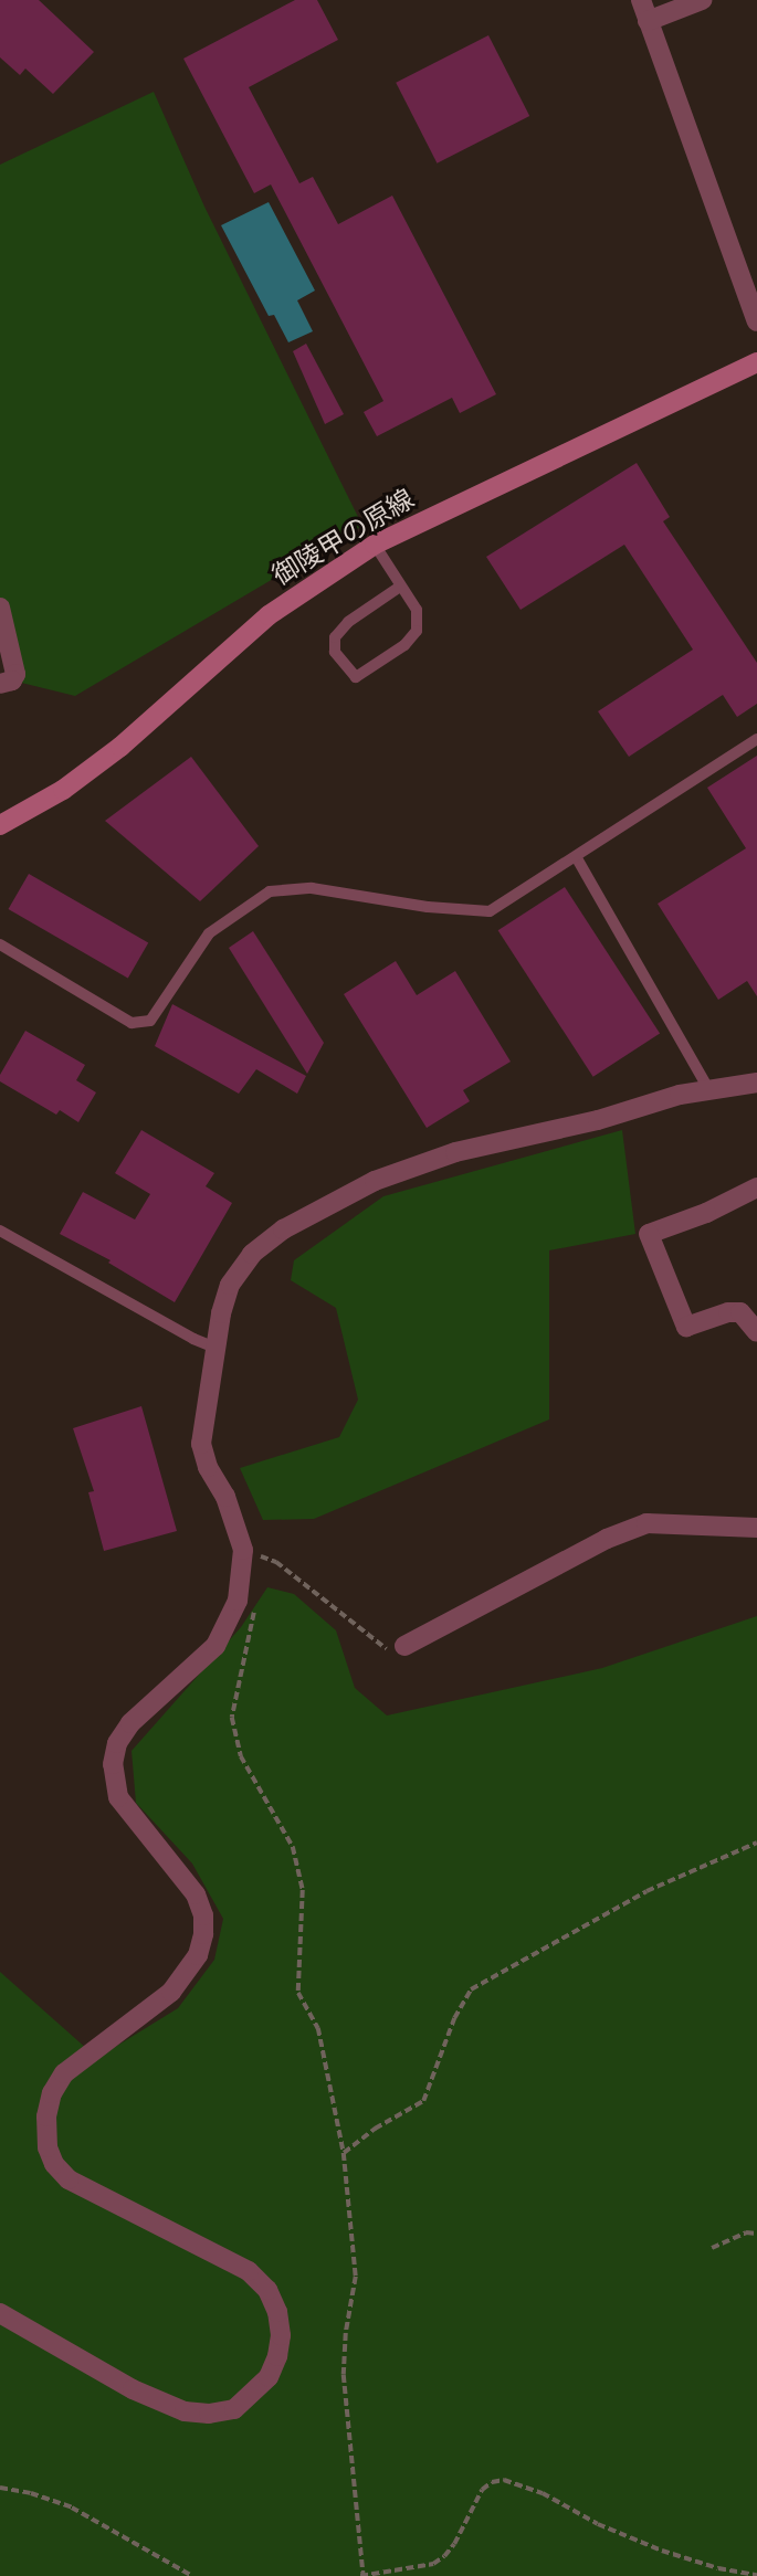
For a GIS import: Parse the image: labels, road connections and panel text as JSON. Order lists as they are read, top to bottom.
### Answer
{
  "streets": {
    "street": ["御陵甲の原線"]
  }
}
